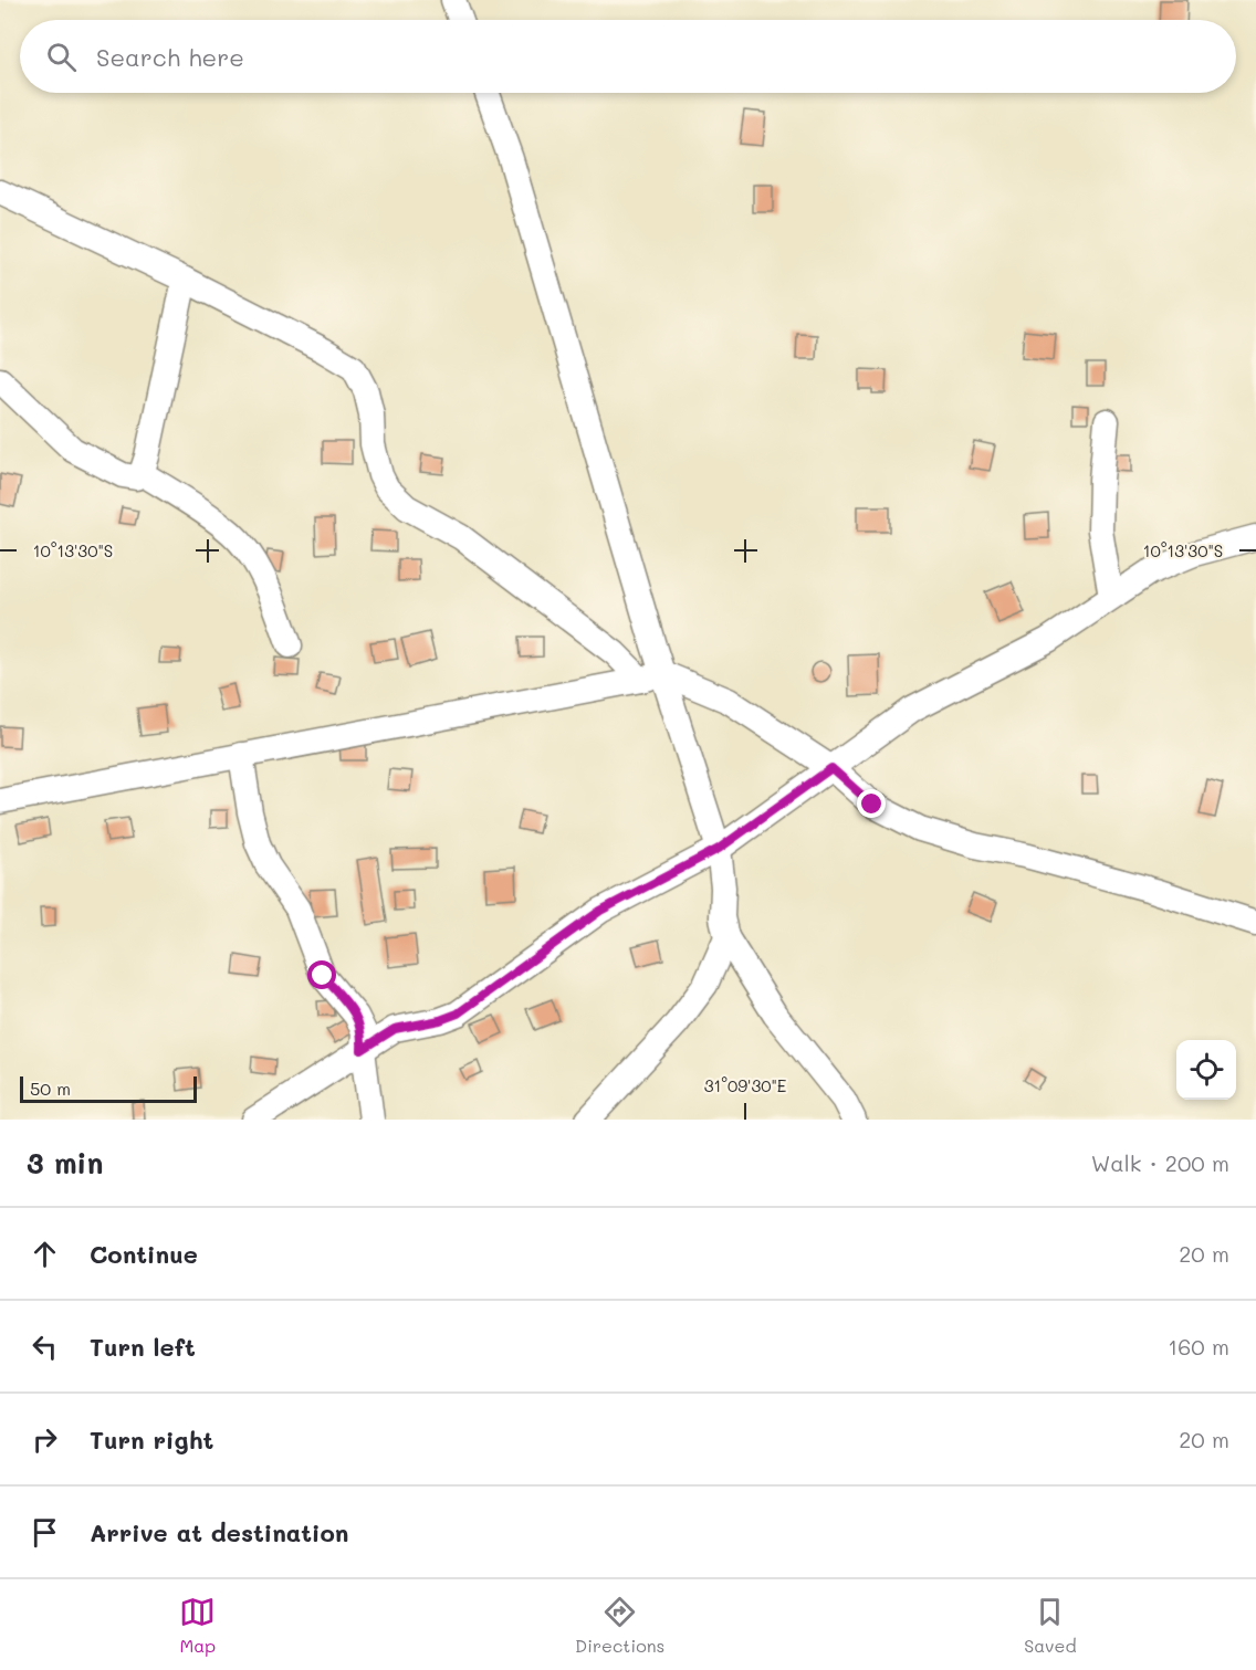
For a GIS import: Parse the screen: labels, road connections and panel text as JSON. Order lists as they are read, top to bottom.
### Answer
{
  "scale_bar": "50 m",
  "page": {
    "search": "Search here",
    "scale": "50 m",
    "heading": ["3 min", "Walk · 200 m"],
    "list": [
      ["Continue", "20 m"],
      ["Turn left", "160 m"],
      ["Turn right", "20 m"],
      "Arrive at destination"
    ],
    "nav": ["Map", "Directions", "Saved"]
  },
  "coordinates": ["10°13'30\"S", "31°09'30\"E"]
}
